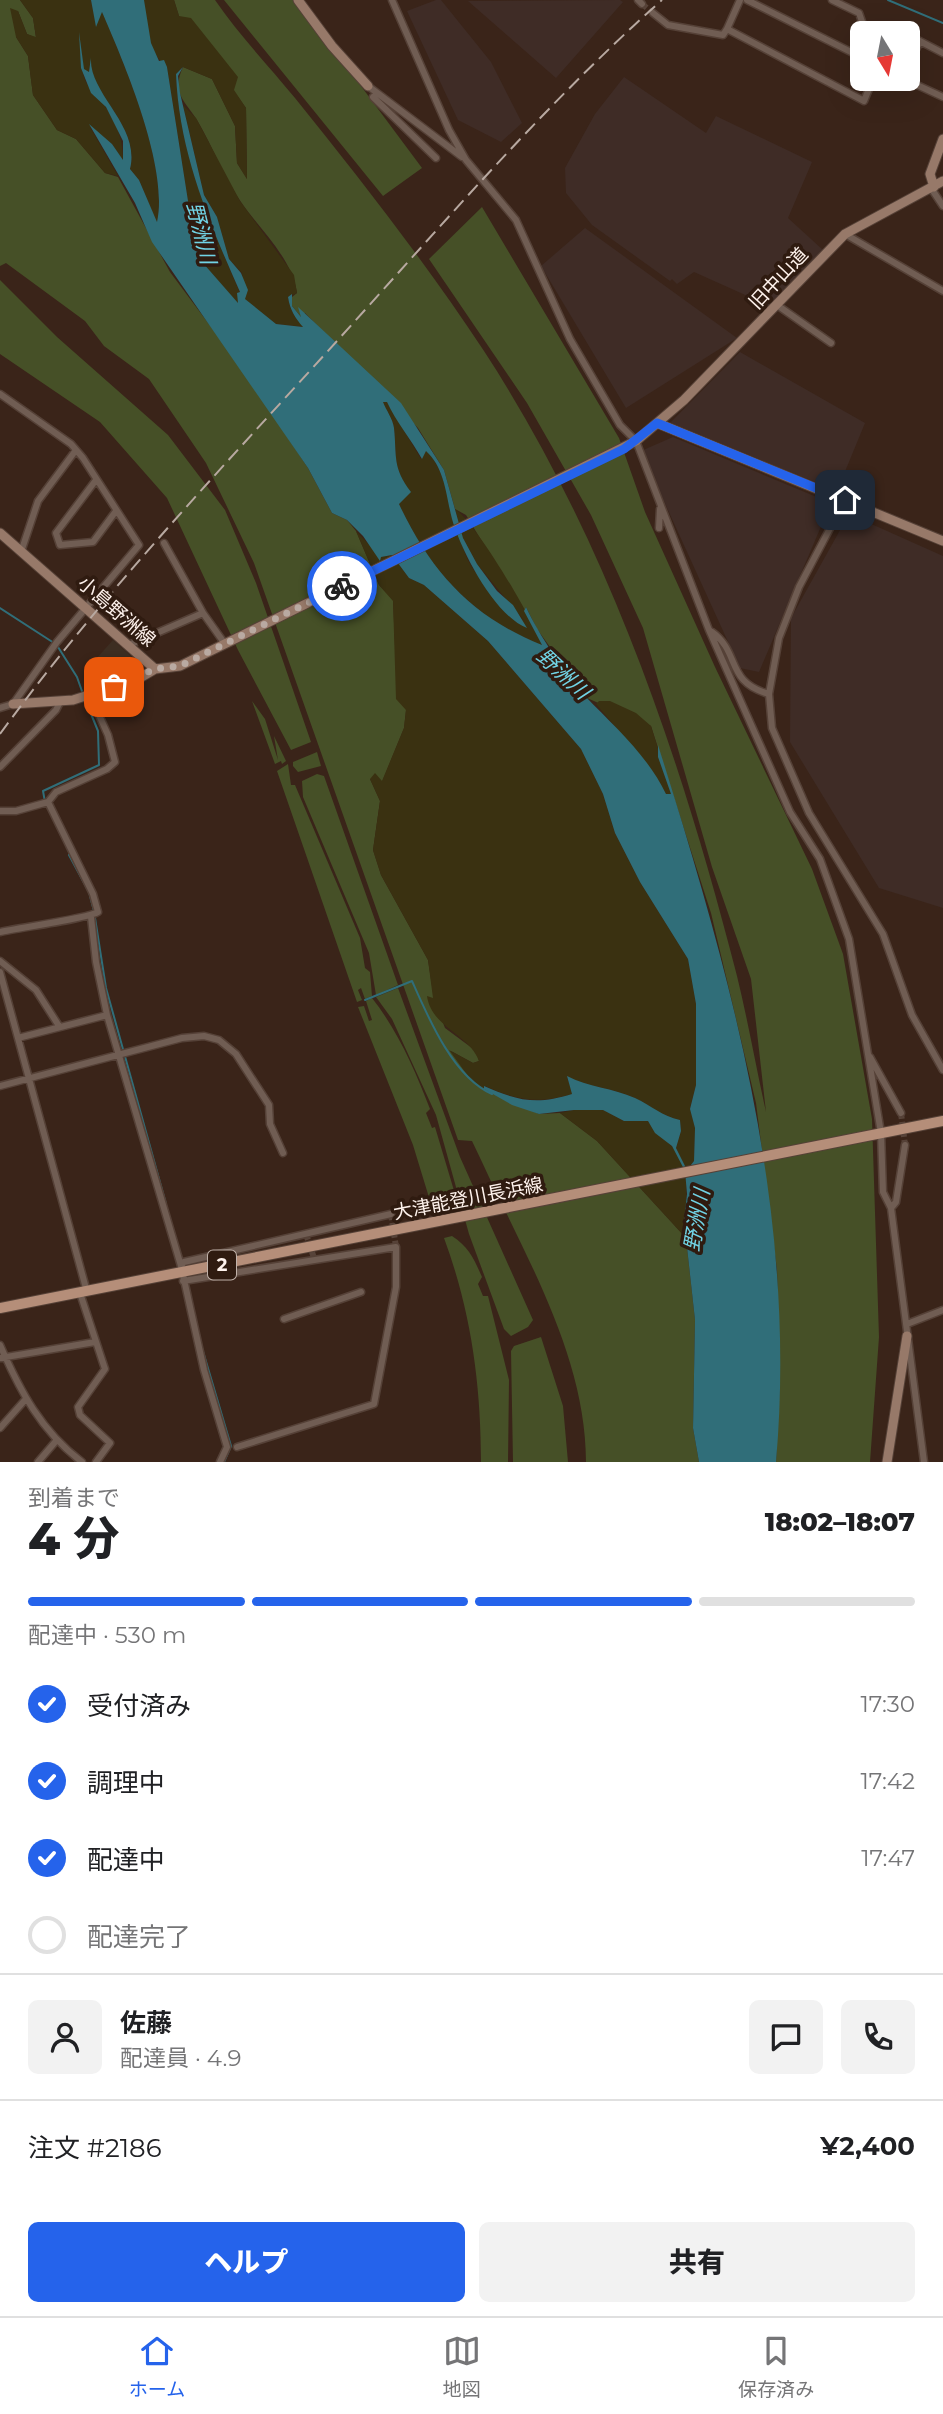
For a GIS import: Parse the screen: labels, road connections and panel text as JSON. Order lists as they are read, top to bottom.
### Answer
{
  "streets": {
    "main road": [
      "旧中山道",
      "小島野洲線",
      "大津能登川長浜線",
      "2"
    ]
  },
  "crossings": [
    ["旧中山道", "小島野洲線"]
  ],
  "water": ["野洲川"],
  "north": "bottom",
  "page": {
    "heading": ["4 分", "到着まで", "18:02–18:07"],
    "panel": [
      "佐藤",
      "配達員 · 4.9",
      "注文 #2186",
      "¥2,400"
    ],
    "bar": "配達中 · 530 m",
    "list": [
      ["受付済み", "17:30"],
      ["調理中", "17:42"],
      ["配達中", "17:47"],
      "配達完了"
    ],
    "buttons": ["ヘルプ", "共有"],
    "tabs": ["ホーム", "地図", "保存済み"]
  }
}
